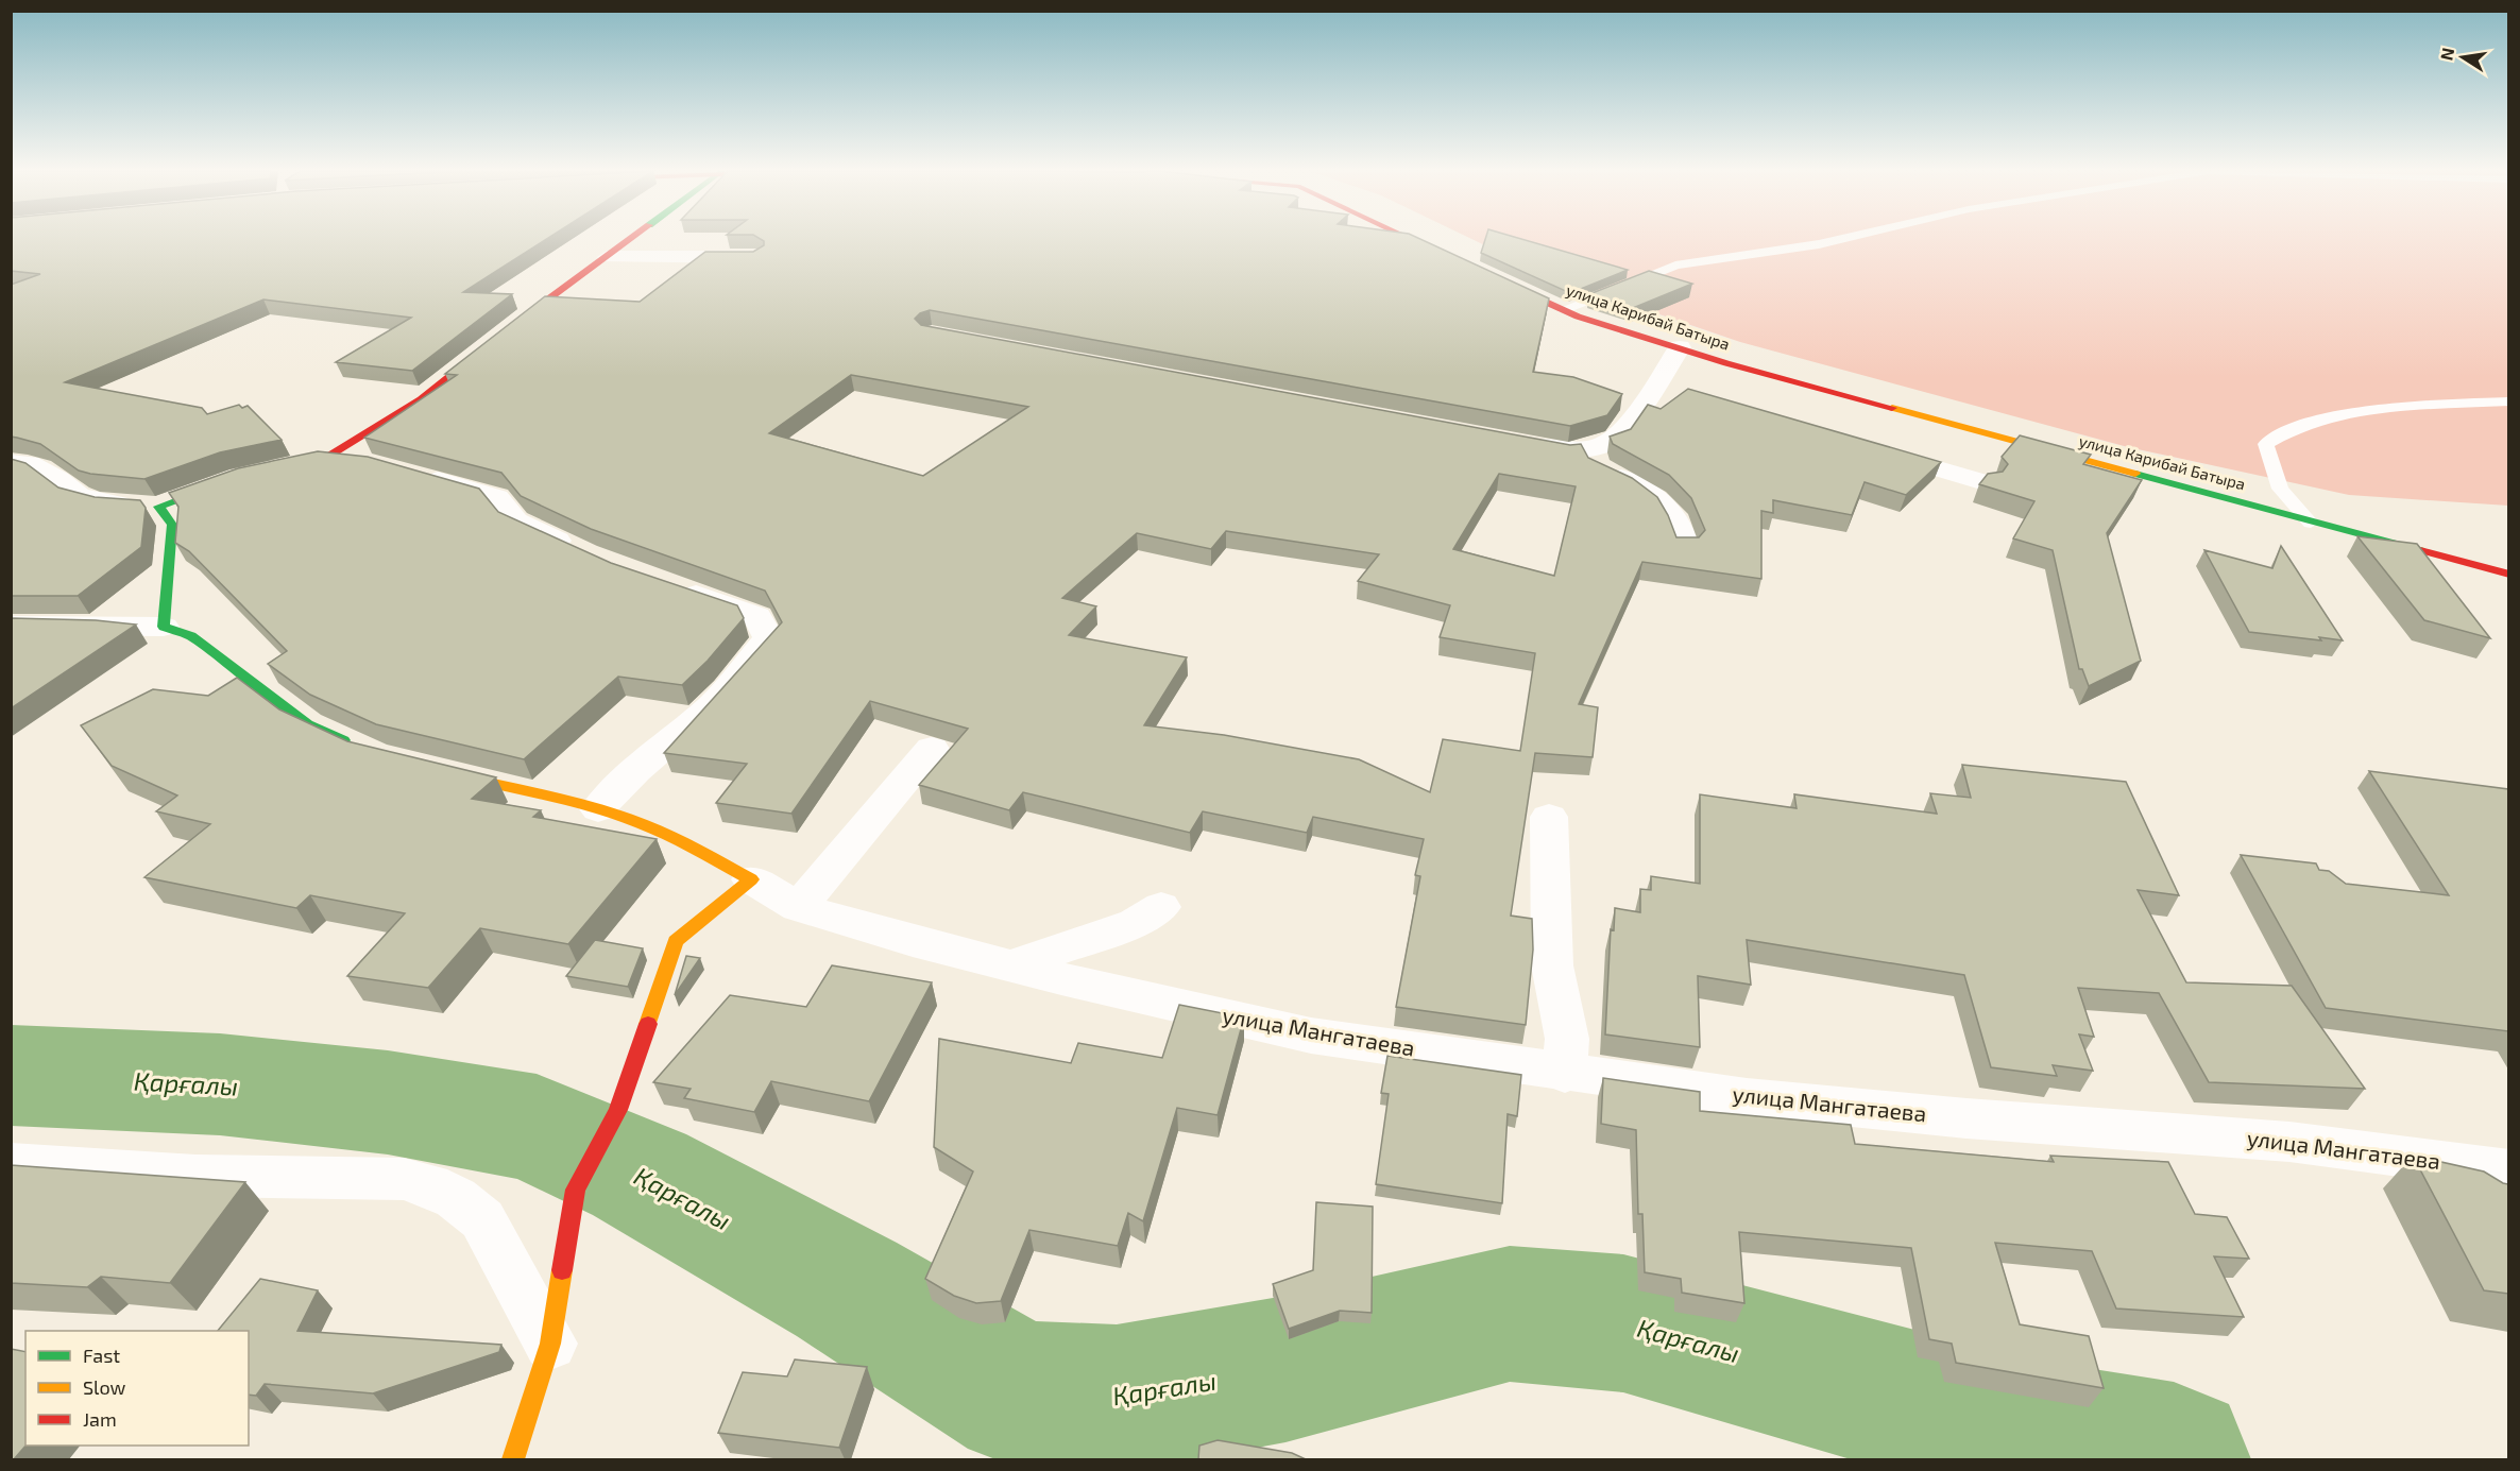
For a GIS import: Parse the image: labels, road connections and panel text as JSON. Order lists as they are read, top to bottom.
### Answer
{
  "streets": {
    "street": ["улица Карибай Батыра", "улица Мангатаева"]
  },
  "water": ["Қарғалы"],
  "legend": ["Fast", "Slow", "Jam"],
  "north": "left"
}
